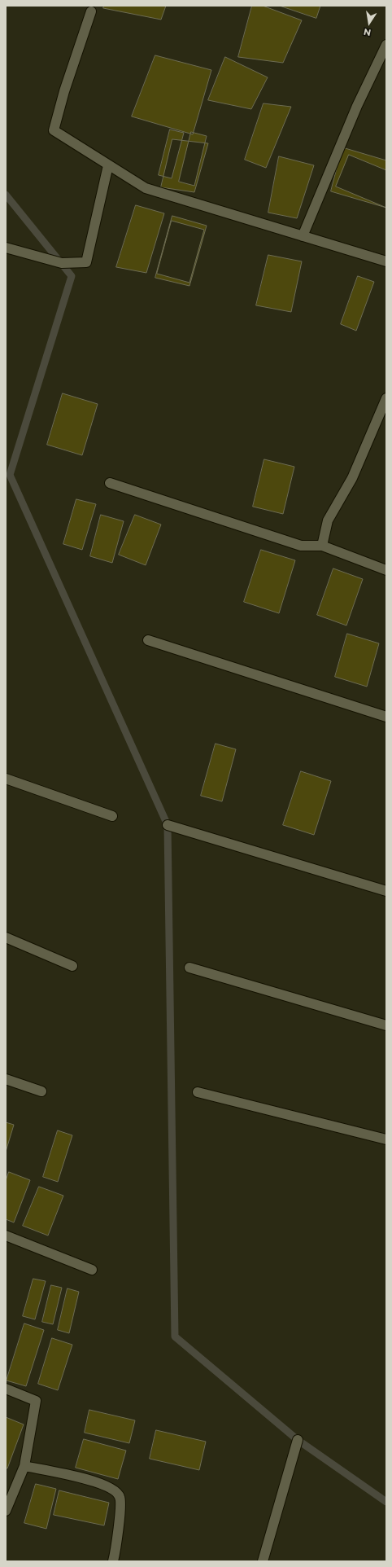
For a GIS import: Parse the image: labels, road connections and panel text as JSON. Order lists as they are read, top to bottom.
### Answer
{
  "north": "bottom"
}
